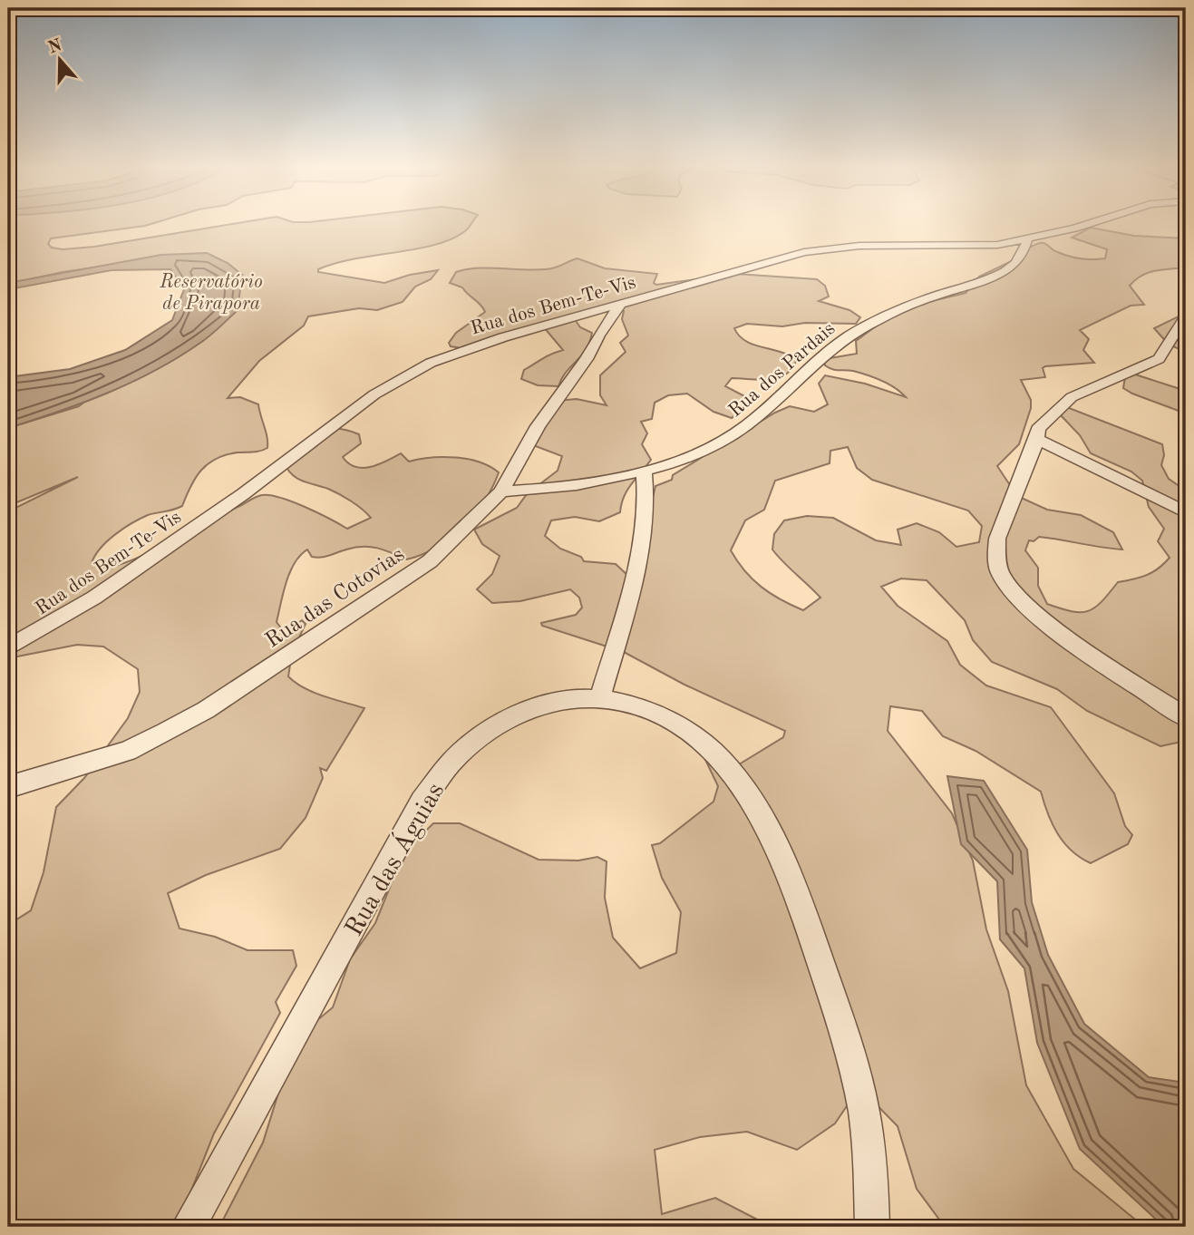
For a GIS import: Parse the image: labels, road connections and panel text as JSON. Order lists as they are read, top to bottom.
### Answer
{
  "streets": {
    "street": [
      "Rua dos Bem-Te-Vis",
      "Rua dos Pardais",
      "Rua das Cotovias",
      "Rua das Águias"
    ]
  },
  "crossings": [
    ["Rua dos Bem-Te-Vis", "Rua dos Pardais"],
    ["Rua dos Bem-Te-Vis", "Rua das Cotovias"],
    ["Rua dos Pardais", "Rua das Cotovias"]
  ],
  "water": ["Reservatório de Pirapora"],
  "north": "top"
}
